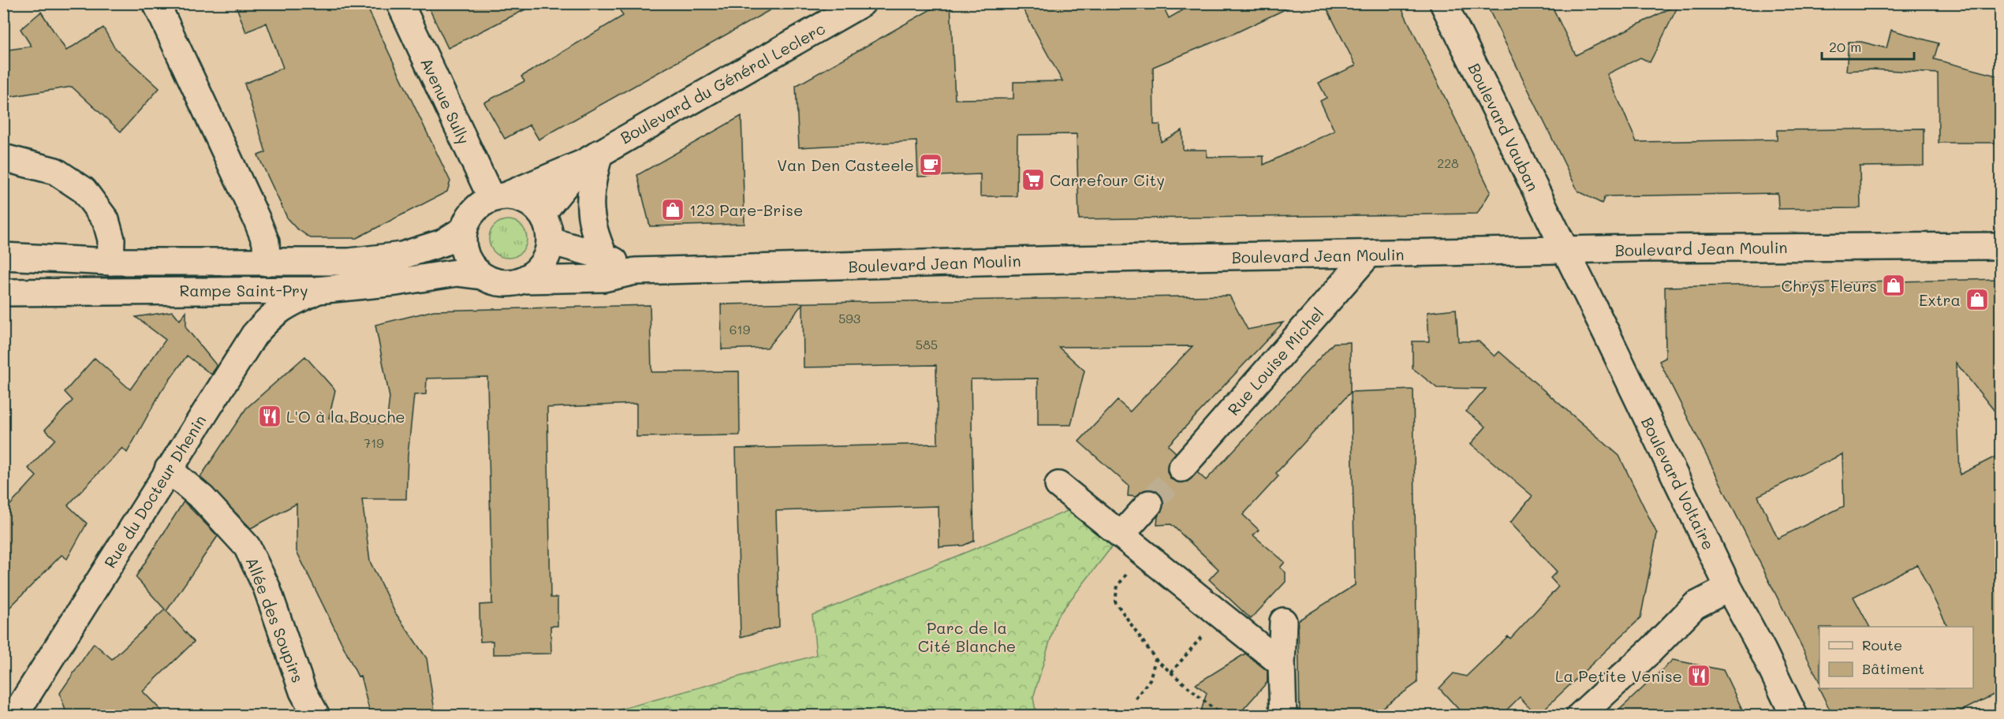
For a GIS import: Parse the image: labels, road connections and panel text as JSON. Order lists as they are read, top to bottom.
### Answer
{
  "streets": {
    "main road": [
      "Boulevard du Général Leclerc",
      "Avenue Sully",
      "Boulevard Vauban",
      "Boulevard Jean Moulin",
      "Rampe Saint-Pry",
      "Rue Louise Michel",
      "Boulevard Voltaire",
      "Rue du Docteur Dhenin",
      "Allée des Soupirs"
    ]
  },
  "crossings": [
    ["Boulevard du Général Leclerc", "Avenue Sully"],
    ["Boulevard du Général Leclerc", "Boulevard Jean Moulin"],
    ["Boulevard du Général Leclerc", "Rampe Saint-Pry"],
    ["Avenue Sully", "Boulevard Jean Moulin"],
    ["Avenue Sully", "Rampe Saint-Pry"],
    ["Boulevard Vauban", "Boulevard Jean Moulin"],
    ["Boulevard Vauban", "Boulevard Voltaire"],
    ["Boulevard Jean Moulin", "Rampe Saint-Pry"],
    ["Boulevard Jean Moulin", "Rue Louise Michel"],
    ["Boulevard Jean Moulin", "Boulevard Voltaire"],
    ["Rampe Saint-Pry", "Rue du Docteur Dhenin"],
    ["Rue du Docteur Dhenin", "Allée des Soupirs"]
  ],
  "parks": ["Parc de la Cité Blanche"],
  "places": {
    "cafe": ["Van Den Casteele"],
    "supermarket": ["Carrefour City"],
    "shop": ["123 Pare-Brise", "Chrys Fleurs", "Extra"],
    "restaurant": ["L'O à la Bouche", "La Petite Venise"]
  },
  "house_numbers": [
    "228",
    "593",
    "619",
    "585",
    "719"
  ],
  "legend": ["Route", "Bâtiment"],
  "scale_bar": "20 m"
}
